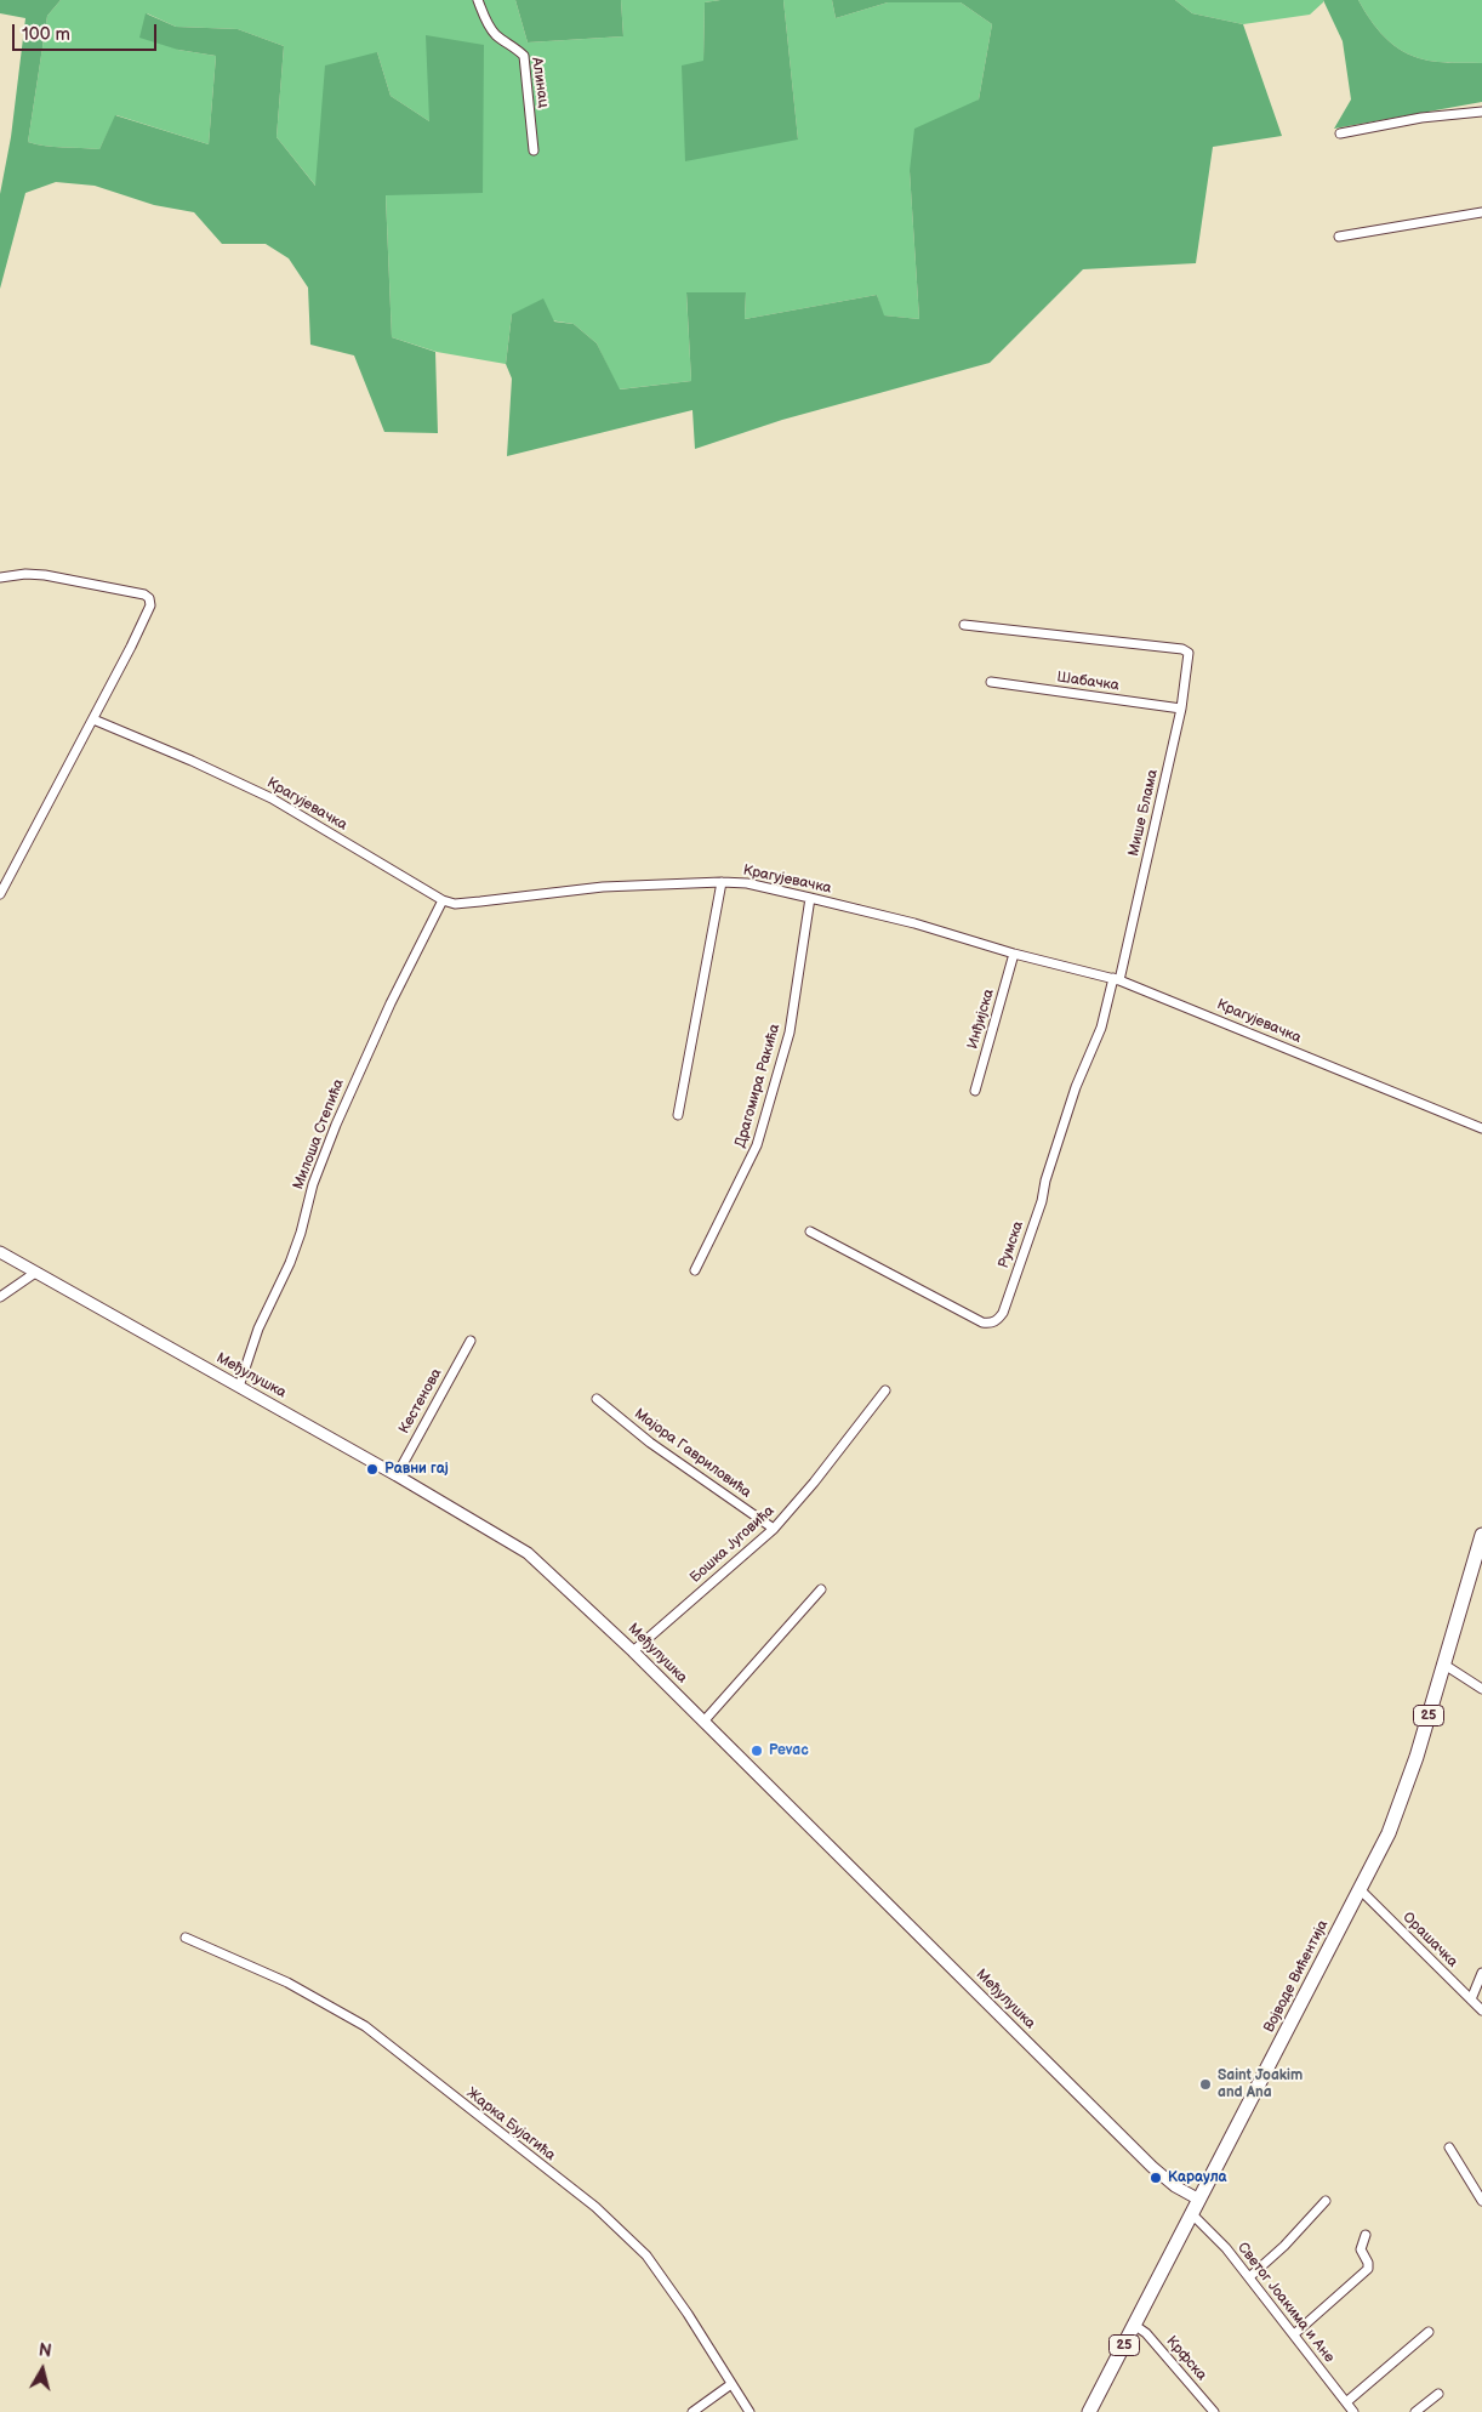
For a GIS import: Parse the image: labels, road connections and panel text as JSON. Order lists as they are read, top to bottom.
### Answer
{
  "streets": {
    "main road": ["25", "Војводе Вићентија"],
    "street": [
      "Алинац",
      "Шабачка",
      "Крагујевачка",
      "Мише Блама",
      "Инђијска",
      "Драгомира Ракића",
      "Милоша Степића",
      "Румска",
      "Међулушка",
      "Кестенова",
      "Мајора Гавриловића",
      "Бошка Југовића",
      "Орашачка",
      "Жарка Бујагића",
      "Светог Јоакима и Ане",
      "Крфска"
    ]
  },
  "crossings": [
    ["Шабачка", "Мише Блама"],
    ["Крагујевачка", "Мише Блама"],
    ["Крагујевачка", "Инђијска"],
    ["Крагујевачка", "Драгомира Ракића"],
    ["Крагујевачка", "Милоша Степића"],
    ["Крагујевачка", "Румска"],
    ["Мише Блама", "Румска"],
    ["Милоша Степића", "Међулушка"],
    ["Међулушка", "Кестенова"],
    ["Међулушка", "Бошка Југовића"],
    ["Међулушка", "Војводе Вићентија"],
    ["Мајора Гавриловића", "Бошка Југовића"],
    ["Орашачка", "Војводе Вићентија"],
    ["Војводе Вићентија", "Светог Јоакима и Ане"],
    ["Војводе Вићентија", "Крфска"]
  ],
  "places": [
    "Равни гај",
    "Pevac",
    "Saint Joakim and Ana",
    "Караула"
  ],
  "scale_bar": "100 m",
  "north": "top"
}
